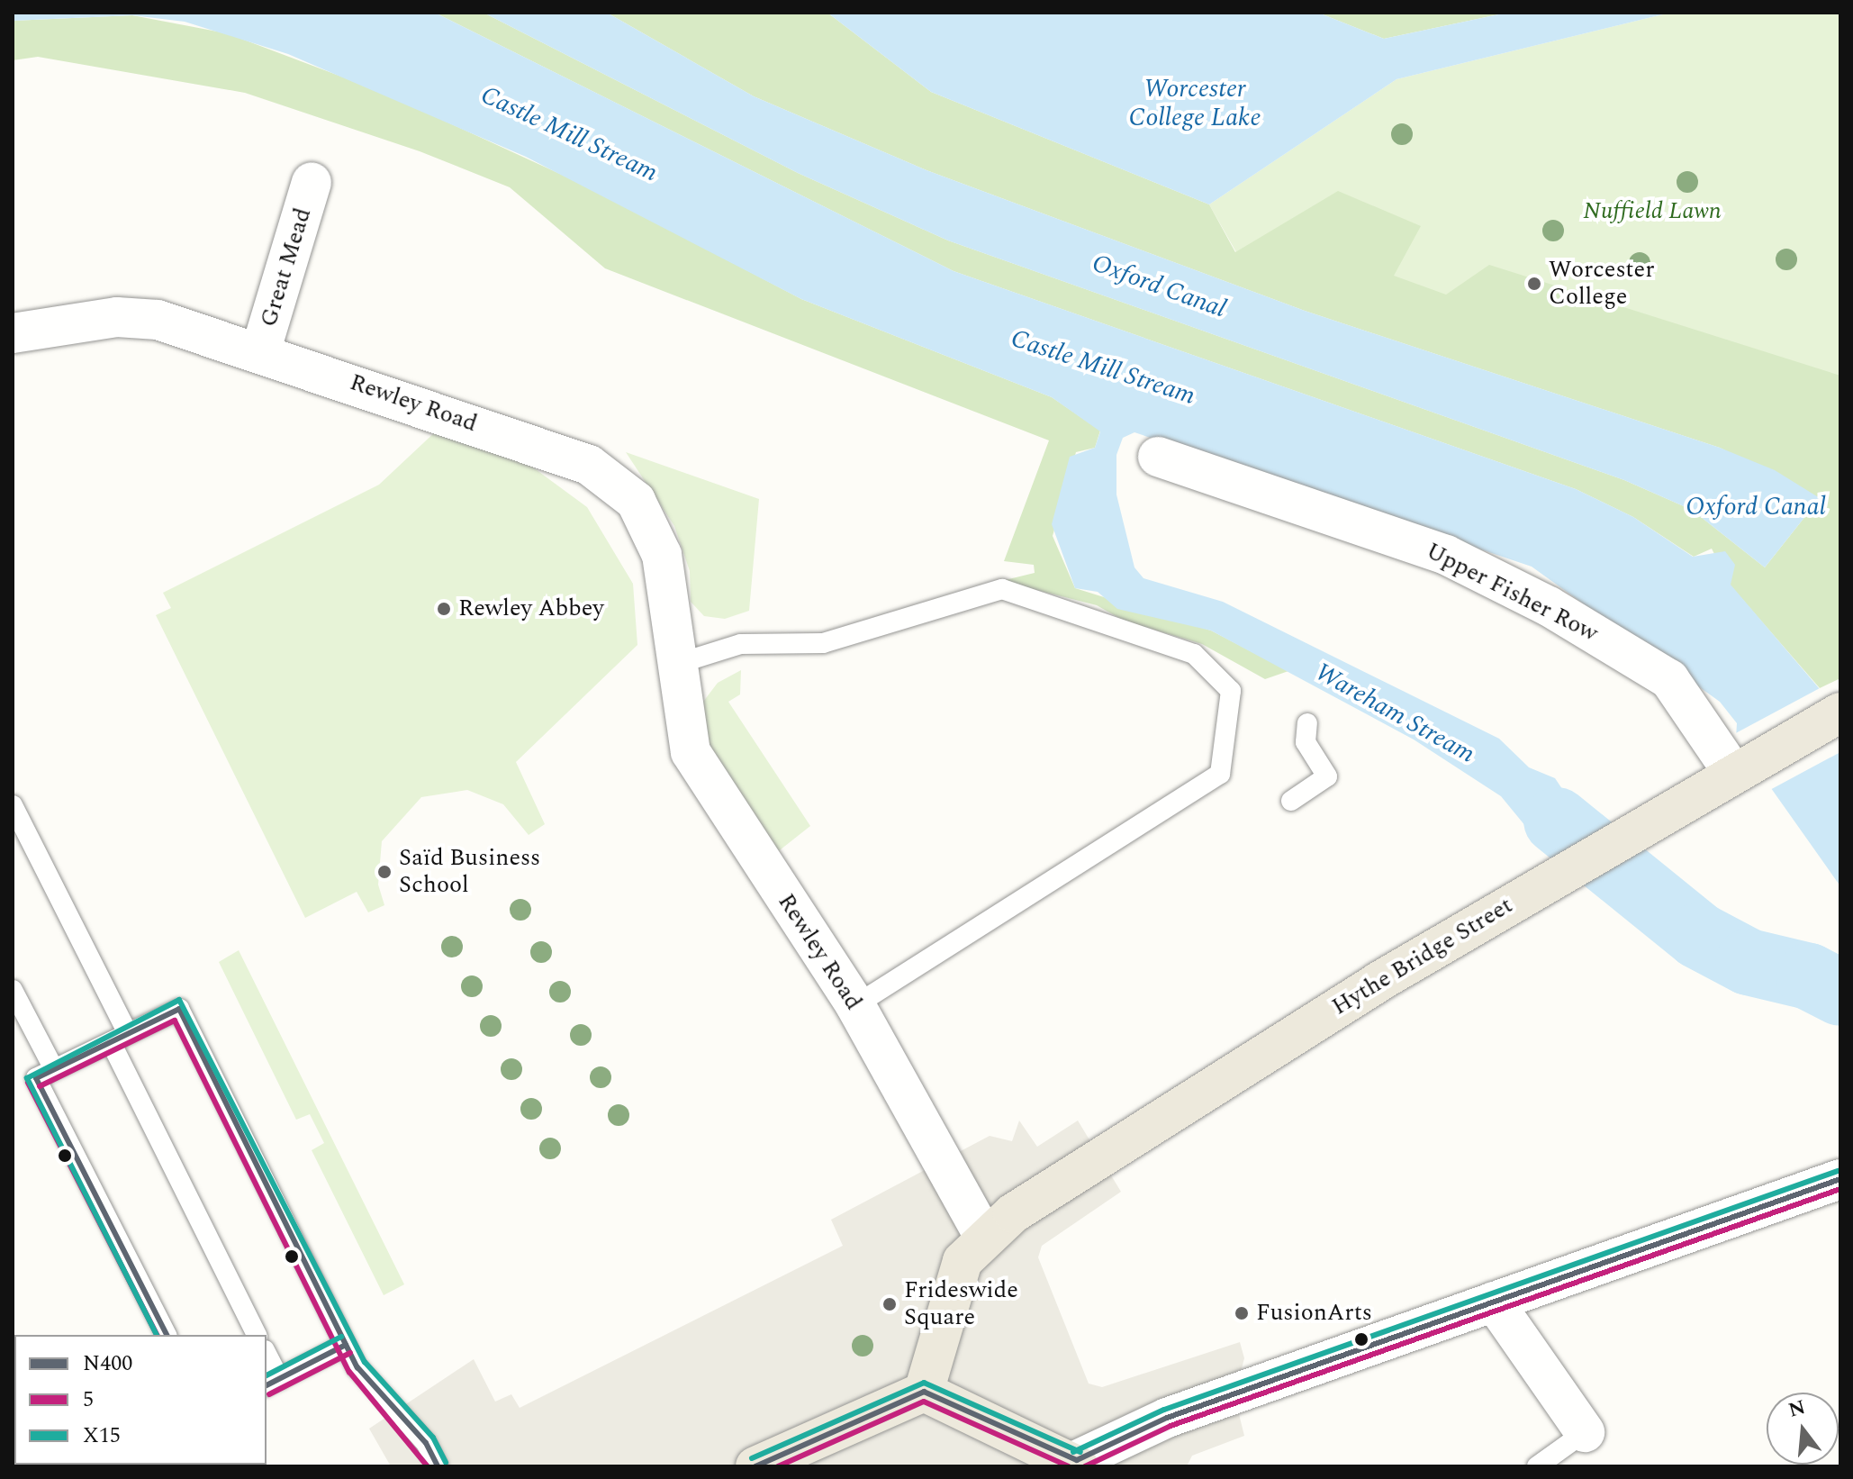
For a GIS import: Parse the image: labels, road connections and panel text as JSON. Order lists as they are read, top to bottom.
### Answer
{
  "streets": {
    "main road": ["Hythe Bridge Street"],
    "street": ["Great Mead", "Rewley Road", "Upper Fisher Row"]
  },
  "crossings": [
    ["Great Mead", "Rewley Road"],
    ["Rewley Road", "Hythe Bridge Street"],
    ["Upper Fisher Row", "Hythe Bridge Street"]
  ],
  "water": [
    "Worcester College Lake",
    "Castle Mill Stream",
    "Oxford Canal",
    "Wareham Stream"
  ],
  "parks": ["Nuffield Lawn"],
  "places": [
    "Worcester College",
    "Rewley Abbey",
    "Saïd Business School",
    "Frideswide Square",
    "FusionArts"
  ],
  "lines": ["transit line X15", "transit line N400", "transit line 5"],
  "legend": ["N400", "5", "X15"],
  "north": "top"
}
